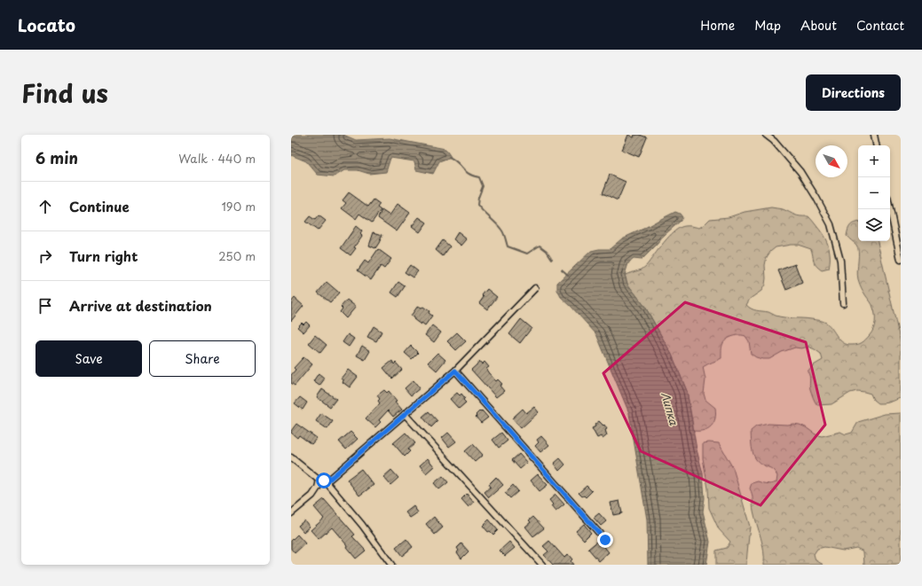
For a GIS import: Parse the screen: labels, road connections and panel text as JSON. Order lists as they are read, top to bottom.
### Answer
{
  "water": ["Липка"],
  "north": "bottom right",
  "page": {
    "header": "Locato",
    "nav": [
      "Home",
      "Map",
      "About",
      "Contact"
    ],
    "title": "Find us",
    "buttons": [
      "Directions",
      ["Save", "Share"]
    ],
    "heading": ["6 min", "Walk · 440 m"],
    "map_buttons": ["+", "−"],
    "list": [
      ["Continue", "190 m"],
      ["Turn right", "250 m"],
      "Arrive at destination"
    ]
  }
}
